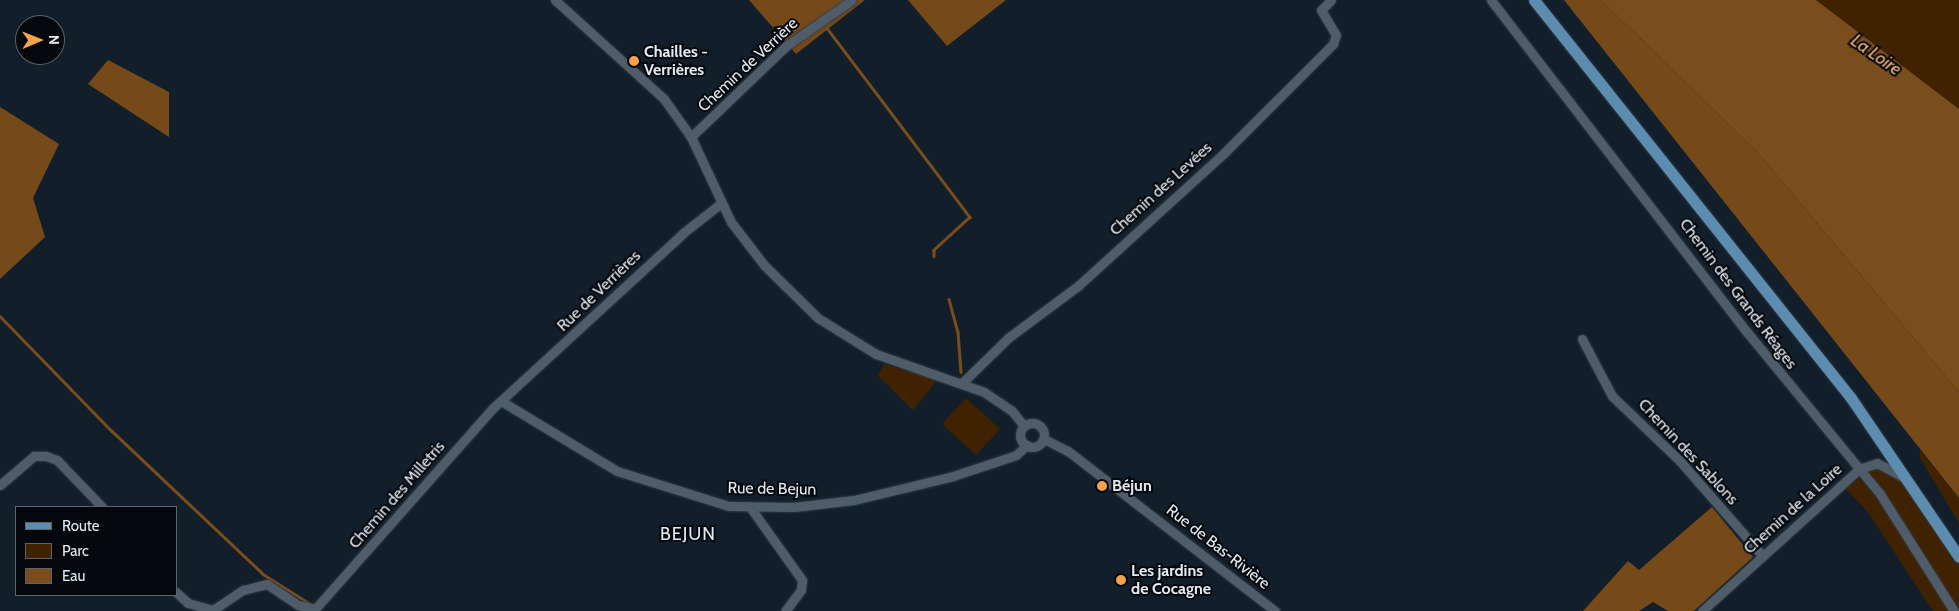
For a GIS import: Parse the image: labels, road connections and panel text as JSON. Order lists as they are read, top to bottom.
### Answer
{
  "streets": {
    "street": [
      "Chemin de Verrière",
      "Chemin des Levées",
      "Rue de Verrières",
      "Chemin des Grands Réages",
      "Chemin des Sablons",
      "Rue de Bejun",
      "Chemin des Milletris",
      "Chemin de la Loire",
      "Rue de Bas-Rivière"
    ]
  },
  "crossings": [
    ["Rue de Verrières", "Rue de Bejun"],
    ["Rue de Verrières", "Chemin des Milletris"],
    ["Chemin des Grands Réages", "Chemin de la Loire"],
    ["Chemin des Sablons", "Chemin de la Loire"],
    ["Rue de Bejun", "Chemin des Milletris"],
    ["Rue de Bejun", "Rue de Bas-Rivière"]
  ],
  "districts": ["BEJUN"],
  "water": ["La Loire"],
  "places": ["Chailles - Verrières", "Béjun", "Les jardins de Cocagne"],
  "legend": ["Route", "Parc", "Eau"],
  "north": "right"
}
